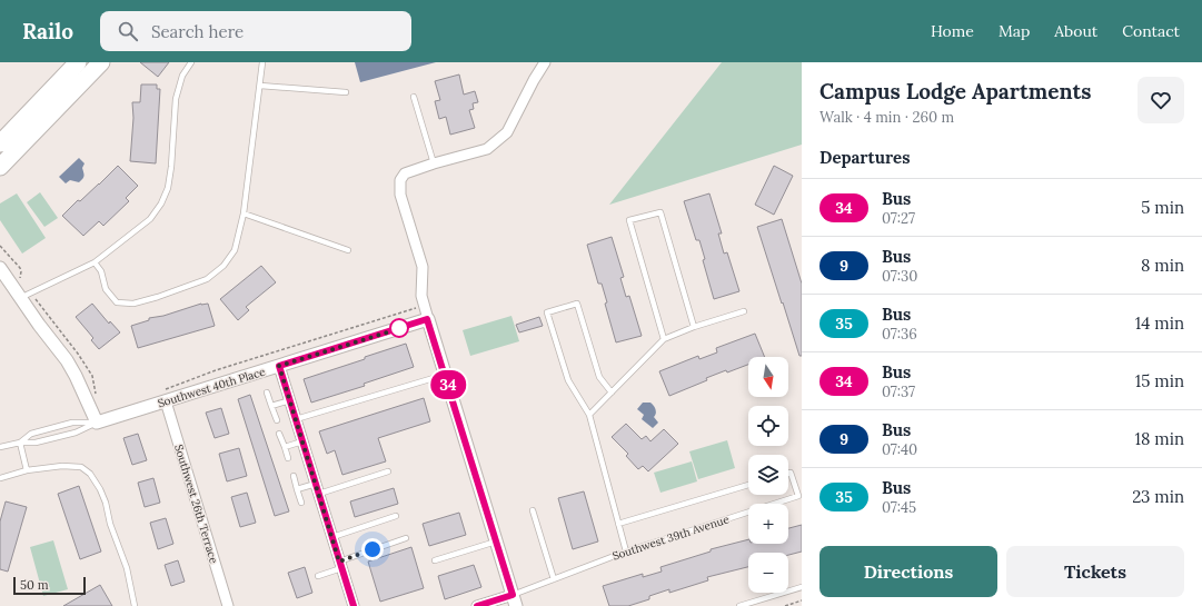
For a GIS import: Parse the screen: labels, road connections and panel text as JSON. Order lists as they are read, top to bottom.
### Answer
{
  "streets": {
    "street": ["Southwest 40th Place", "Southwest 26th Terrace"],
    "lane": ["Southwest 39th Avenue"]
  },
  "crossings": [
    ["Southwest 40th Place", "Southwest 26th Terrace"]
  ],
  "lines": ["bus line 34"],
  "scale_bar": "50 m",
  "north": "bottom",
  "page": {
    "header": "Railo",
    "search": "Search here",
    "nav": [
      "Home",
      "Map",
      "About",
      "Contact"
    ],
    "on_map": "34",
    "heading": [
      ["Campus Lodge Apartments", "Walk · 4 min · 260 m"],
      "Departures"
    ],
    "list": [
      {
        "mark": "34",
        "name": "Bus",
        "note": "07:27",
        "value": "5 min"
      },
      {
        "mark": "9",
        "name": "Bus",
        "note": "07:30",
        "value": "8 min"
      },
      {
        "mark": "35",
        "name": "Bus",
        "note": "07:36",
        "value": "14 min"
      },
      {
        "mark": "34",
        "name": "Bus",
        "note": "07:37",
        "value": "15 min"
      },
      {
        "mark": "9",
        "name": "Bus",
        "note": "07:40",
        "value": "18 min"
      },
      {
        "mark": "35",
        "name": "Bus",
        "note": "07:45",
        "value": "23 min"
      }
    ],
    "map_buttons": ["+", "−"],
    "buttons": ["Directions", "Tickets"],
    "scale": "50 m"
  }
}
